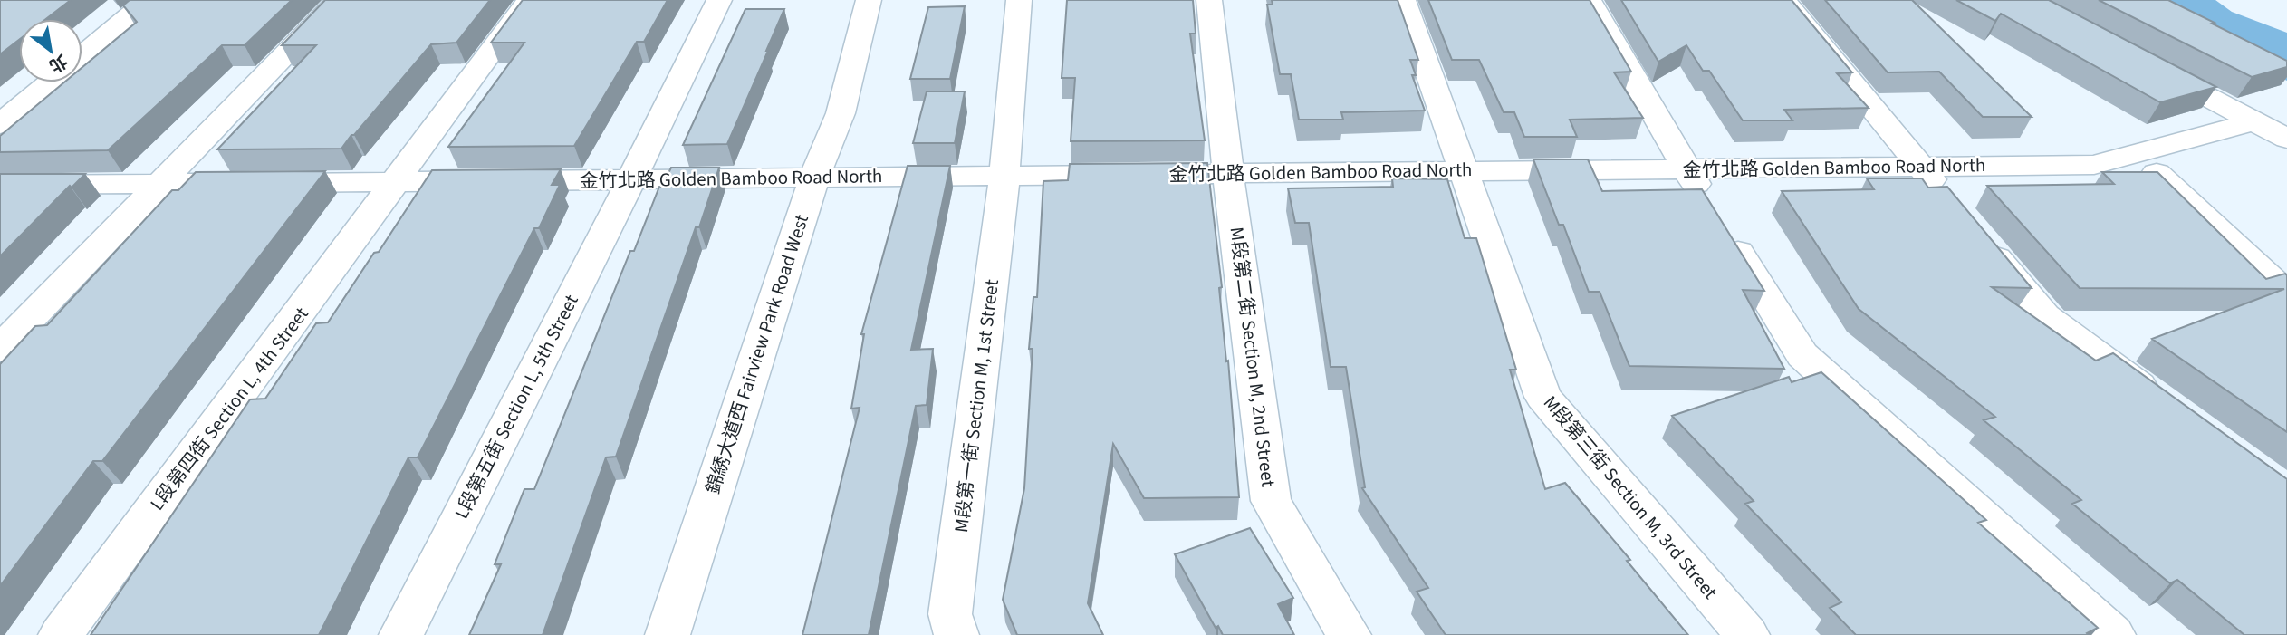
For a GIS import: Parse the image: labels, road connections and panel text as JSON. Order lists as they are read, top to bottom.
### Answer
{
  "streets": {
    "street": [
      "金竹北路 Golden Bamboo Road North",
      "錦綉大道西 Fairview Park Road West",
      "M段第二街 Section M, 2nd Street",
      "M段第一街 Section M, 1st Street",
      "L段第五街 Section L, 5th Street",
      "L段第四街 Section L, 4th Street",
      "M段第三街 Section M, 3rd Street"
    ]
  },
  "crossings": [
    ["金竹北路 Golden Bamboo Road North", "錦綉大道西 Fairview Park Road West"],
    ["金竹北路 Golden Bamboo Road North", "M段第二街 Section M, 2nd Street"],
    ["金竹北路 Golden Bamboo Road North", "M段第一街 Section M, 1st Street"],
    ["金竹北路 Golden Bamboo Road North", "L段第五街 Section L, 5th Street"],
    ["金竹北路 Golden Bamboo Road North", "L段第四街 Section L, 4th Street"],
    ["金竹北路 Golden Bamboo Road North", "M段第三街 Section M, 3rd Street"]
  ],
  "north": "bottom right"
}
